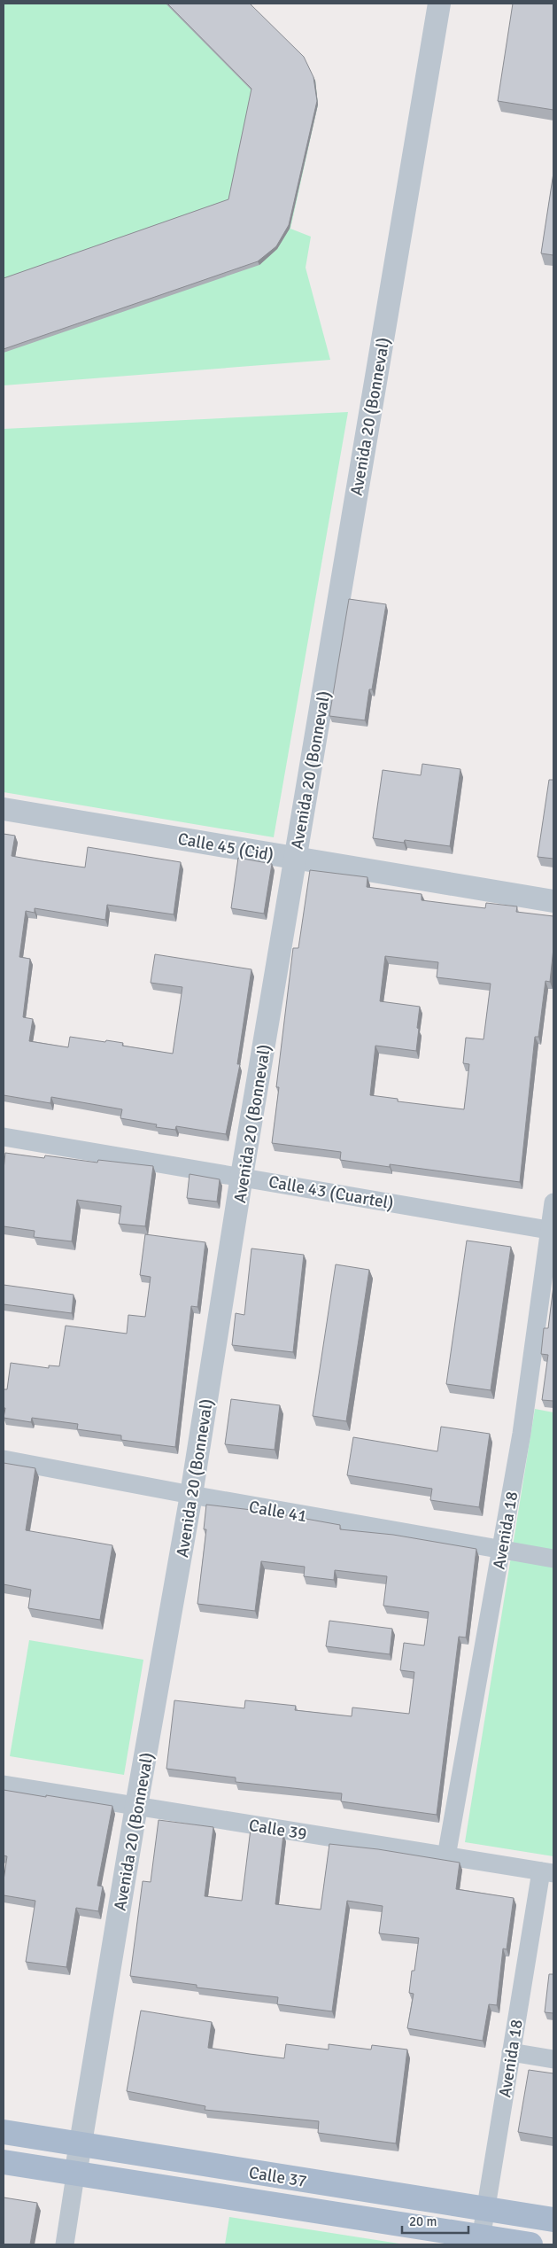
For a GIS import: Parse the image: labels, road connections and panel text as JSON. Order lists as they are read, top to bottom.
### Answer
{
  "streets": {
    "main road": ["Calle 37"],
    "street": [
      "Avenida 20 (Bonneval)",
      "Calle 45 (Cid)",
      "Calle 43 (Cuartel)",
      "Calle 41",
      "Avenida 18",
      "Calle 39"
    ]
  },
  "crossings": [
    ["Avenida 20 (Bonneval)", "Calle 45 (Cid)"],
    ["Avenida 20 (Bonneval)", "Calle 43 (Cuartel)"],
    ["Avenida 20 (Bonneval)", "Calle 41"],
    ["Avenida 20 (Bonneval)", "Calle 39"],
    ["Avenida 20 (Bonneval)", "Calle 37"],
    ["Calle 43 (Cuartel)", "Avenida 18"],
    ["Calle 41", "Avenida 18"],
    ["Avenida 18", "Calle 39"],
    ["Avenida 18", "Calle 37"]
  ],
  "scale_bar": "20 m"
}
